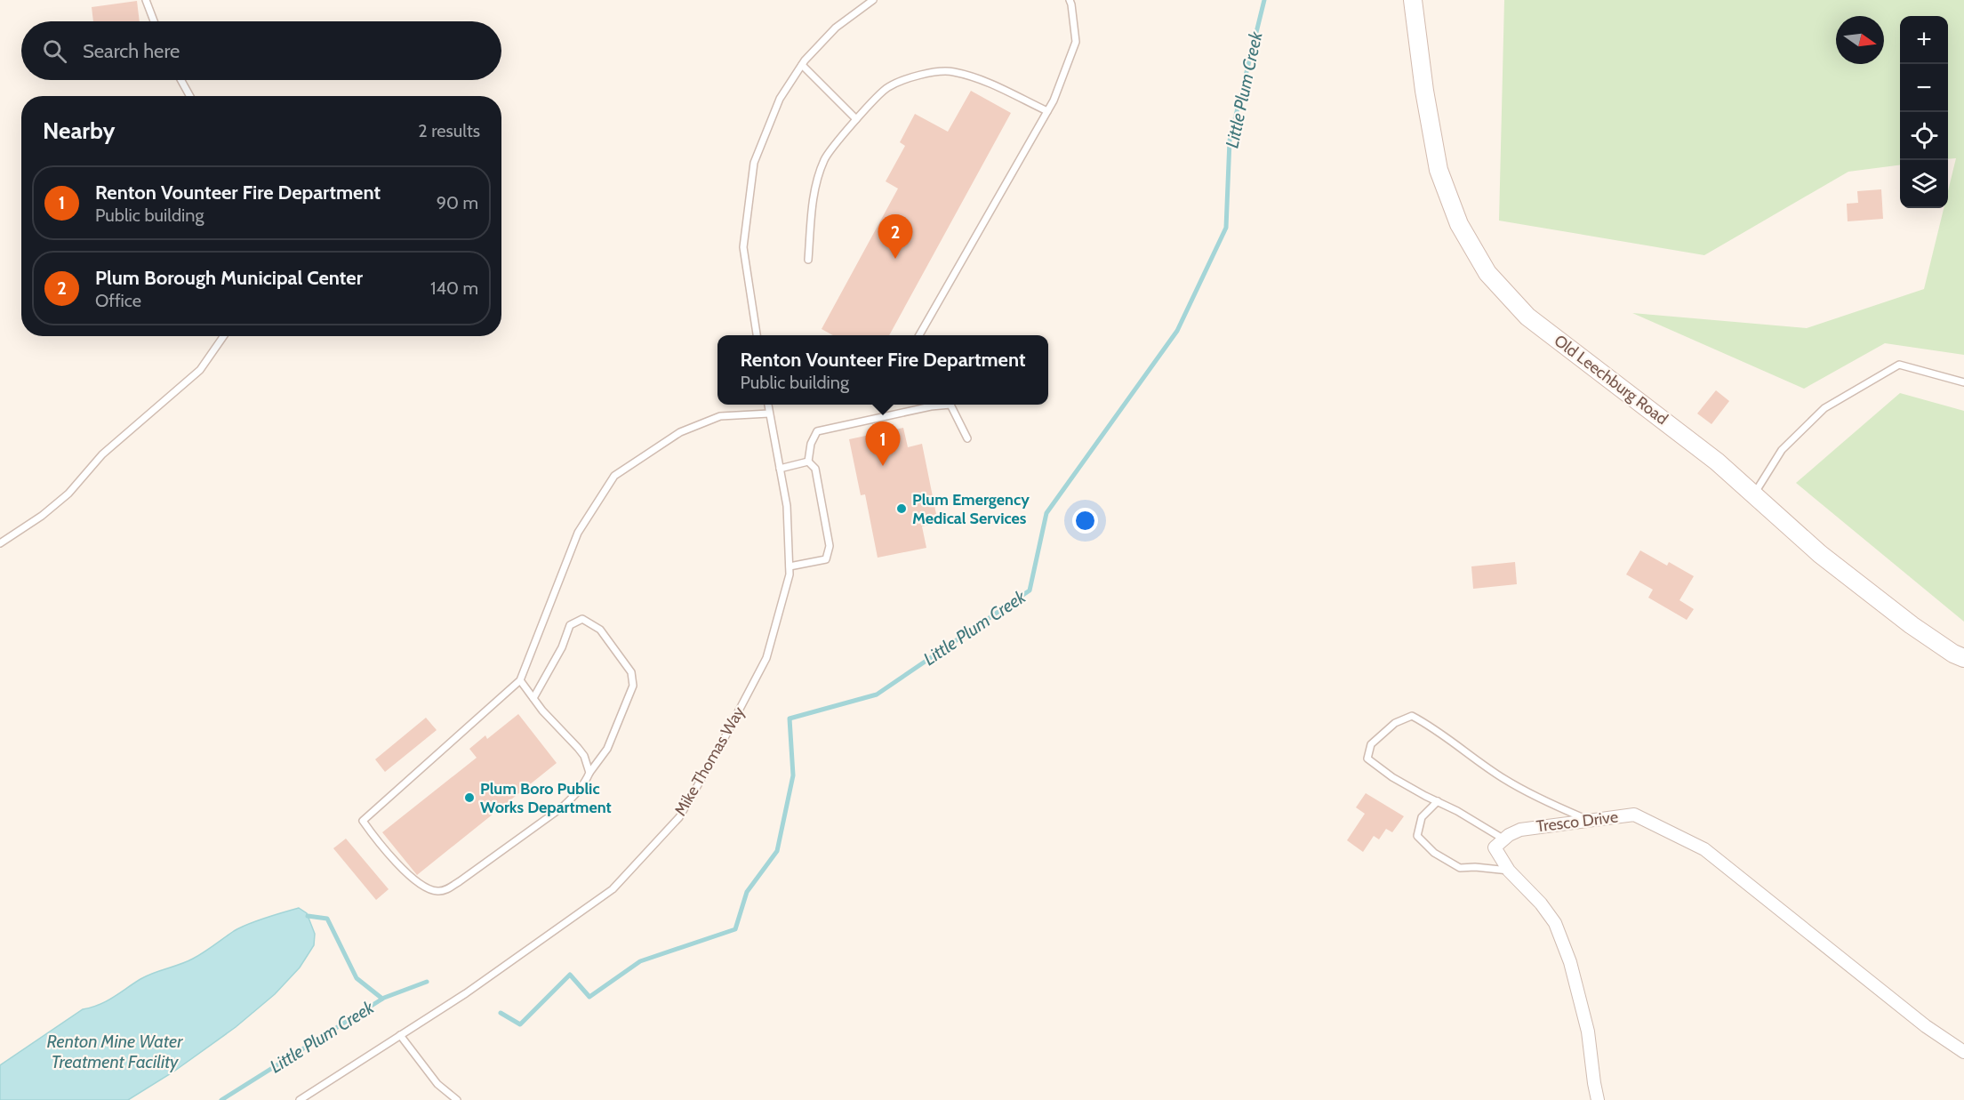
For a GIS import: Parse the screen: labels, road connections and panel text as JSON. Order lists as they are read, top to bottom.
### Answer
{
  "streets": {
    "street": ["Old Leechburg Road", "Tresco Drive"],
    "lane": ["Mike Thomas Way"]
  },
  "water": ["Little Plum Creek", "Renton Mine Water Treatment Facility"],
  "places": ["Plum Emergency Medical Services", "Plum Boro Public Works Department"],
  "north": "right",
  "page": {
    "map_buttons": ["+", "−"],
    "search": "Search here",
    "heading": ["Nearby", "2 results"],
    "list": [
      {
        "mark": "1",
        "name": "Renton Vounteer Fire Department",
        "note": "Public building",
        "value": "90 m"
      },
      {
        "mark": "2",
        "name": "Plum Borough Municipal Center",
        "note": "Office",
        "value": "140 m"
      }
    ],
    "pins": ["2", "1"],
    "popup": ["Renton Vounteer Fire Department", "Public building"]
  }
}
